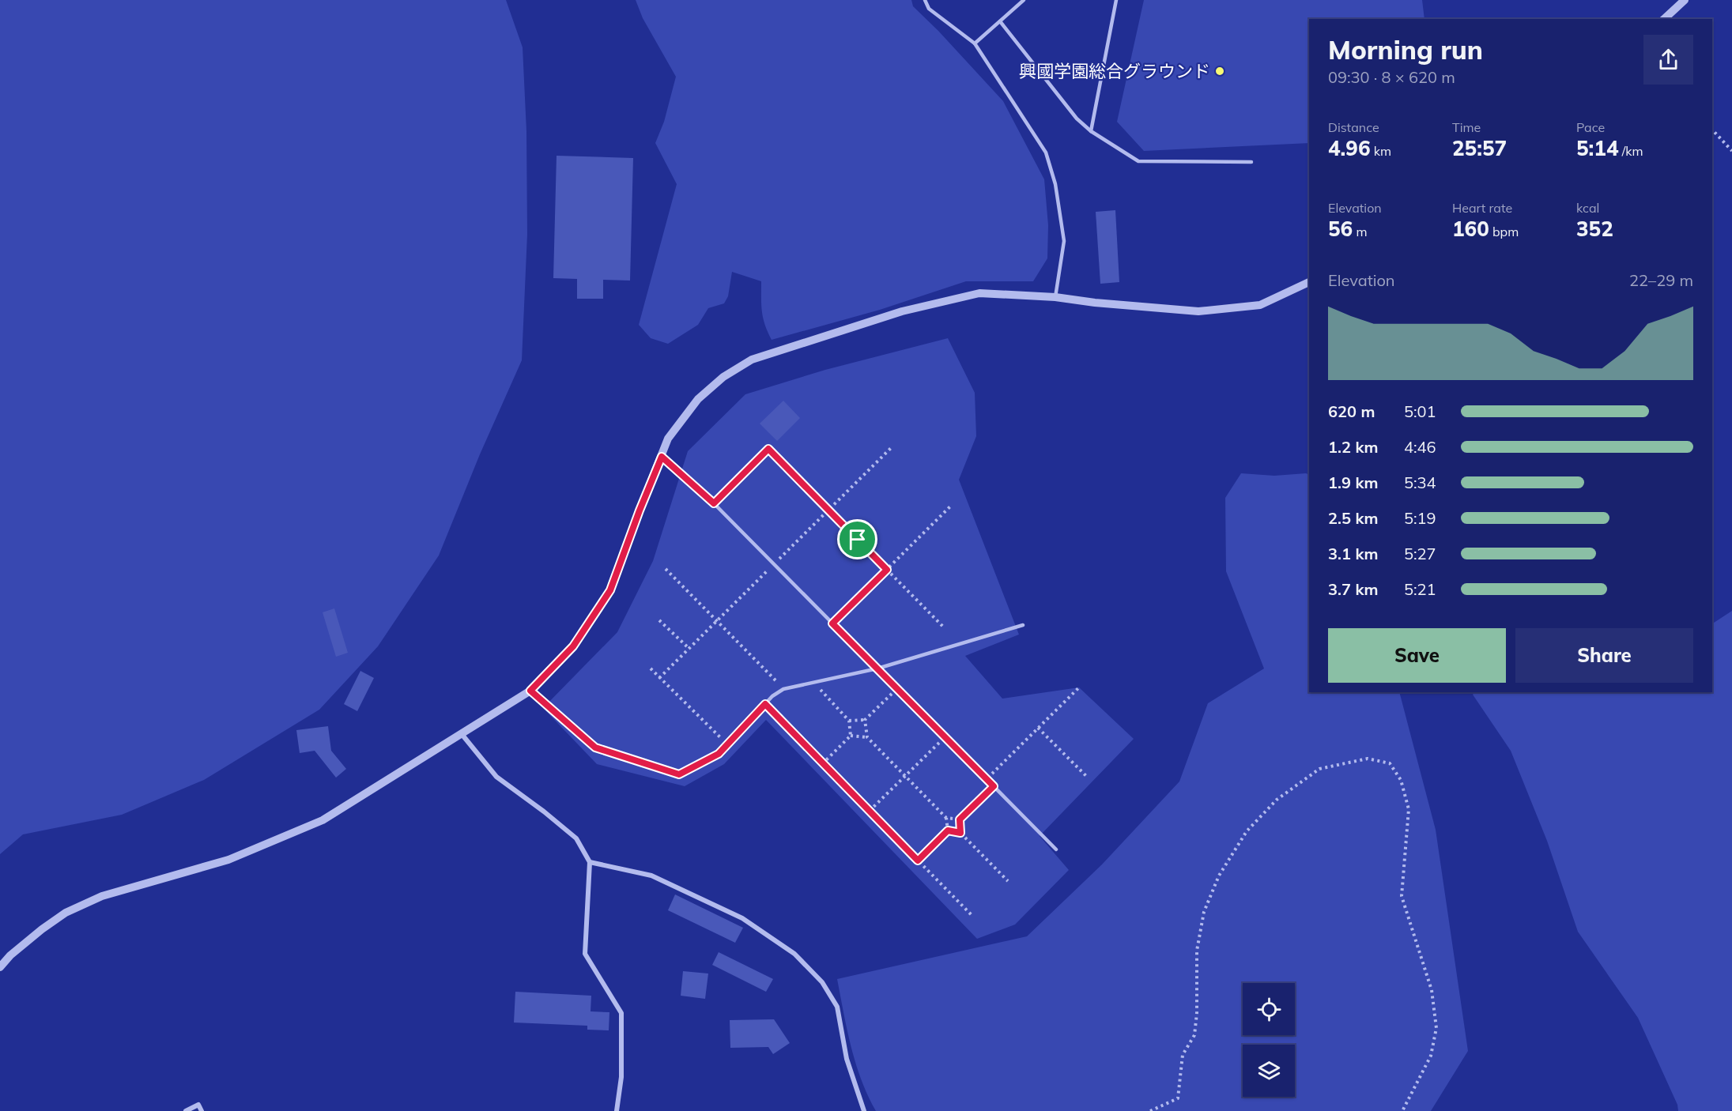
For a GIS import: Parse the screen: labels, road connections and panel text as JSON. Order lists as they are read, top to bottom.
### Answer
{
  "places": ["興國学園総合グラウンド"],
  "page": {
    "heading": ["Morning run", "09:30 · 8 × 620 m"],
    "stats": [
      ["Distance", "4.96 km"],
      ["Time", "25:57"],
      ["Pace", "5:14 /km"],
      ["Elevation", "56 m"],
      ["Heart rate", "160 bpm"],
      ["kcal", "352"]
    ],
    "chart": ["Elevation", "22–29 m"],
    "list": [
      {
        "name": "620 m",
        "note": "5:01"
      },
      {
        "name": "1.2 km",
        "note": "4:46"
      },
      {
        "name": "1.9 km",
        "note": "5:34"
      },
      {
        "name": "2.5 km",
        "note": "5:19"
      },
      {
        "name": "3.1 km",
        "note": "5:27"
      },
      {
        "name": "3.7 km",
        "note": "5:21"
      }
    ],
    "buttons": ["Save", "Share"]
  }
}
